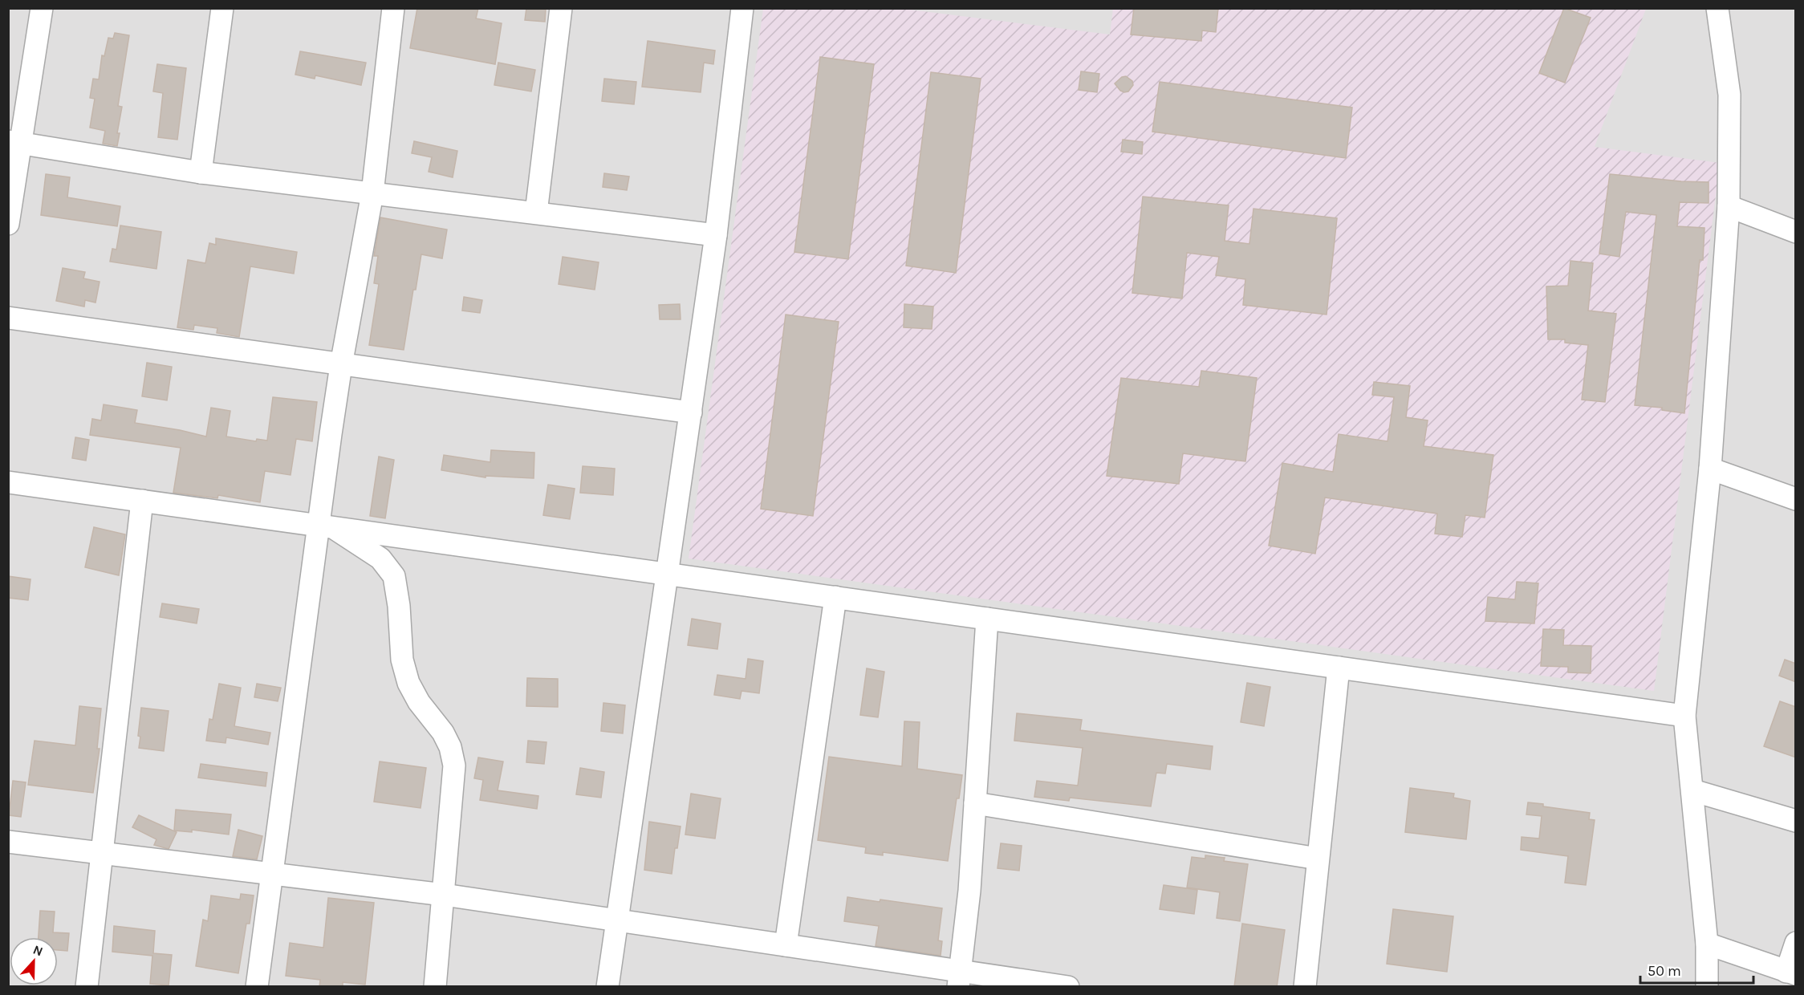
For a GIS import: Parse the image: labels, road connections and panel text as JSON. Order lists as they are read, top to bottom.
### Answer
{
  "scale_bar": "50 m",
  "north": "top"
}
